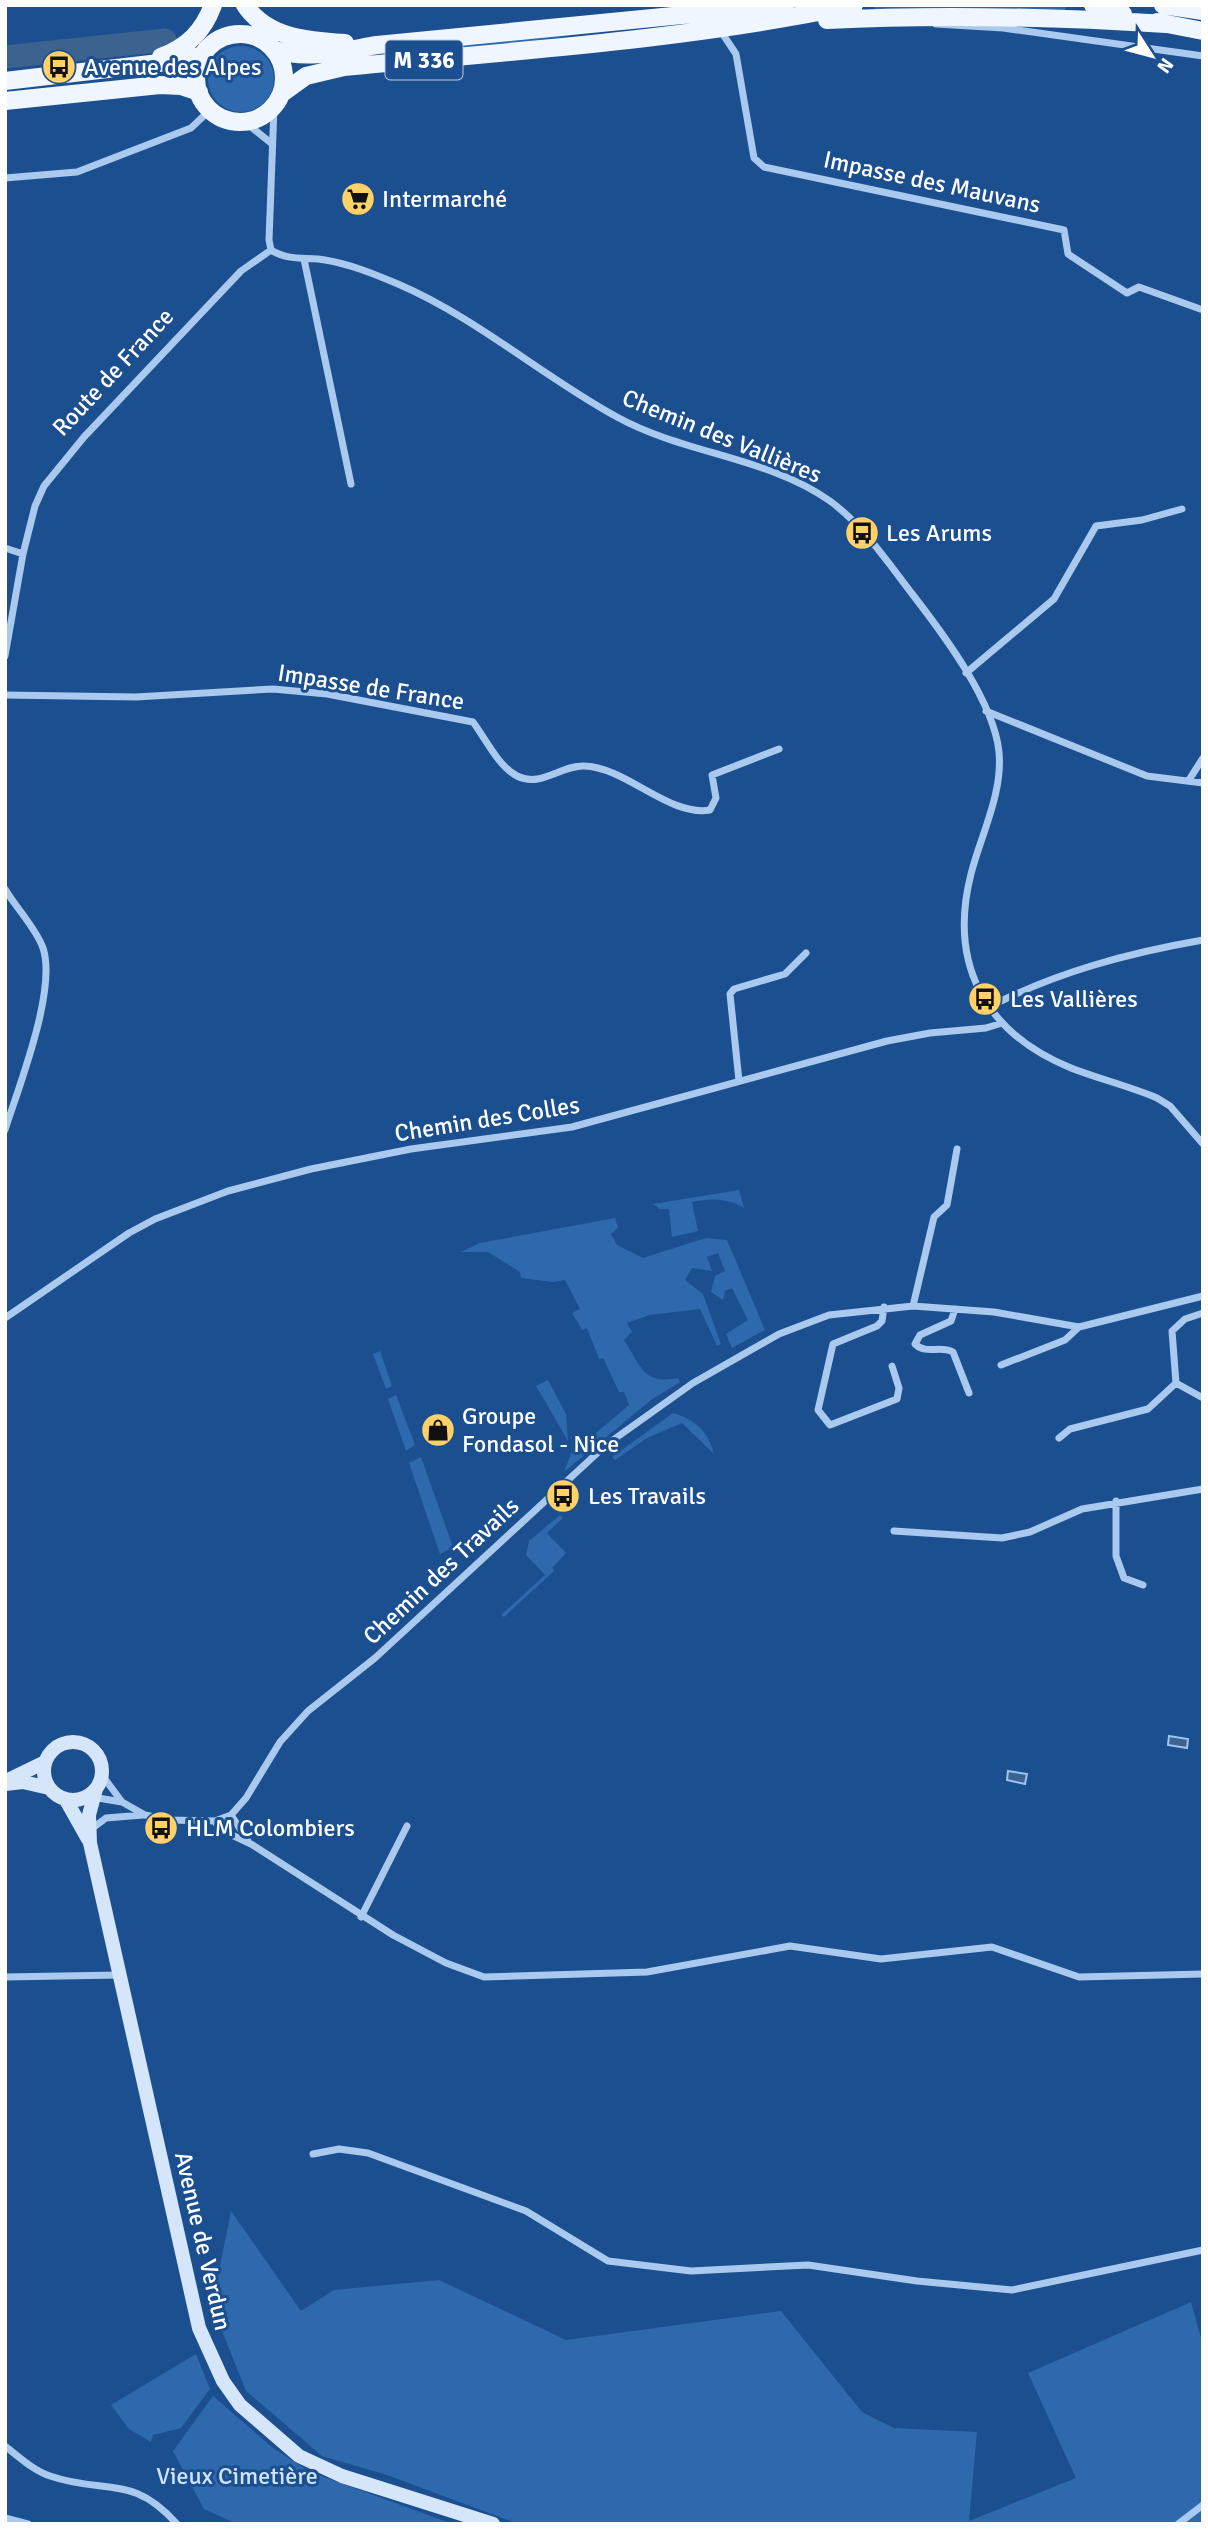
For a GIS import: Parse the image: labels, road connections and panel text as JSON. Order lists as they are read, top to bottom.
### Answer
{
  "streets": {
    "main road": ["M 336", "Avenue de Verdun"],
    "street": [
      "Impasse des Mauvans",
      "Route de France",
      "Chemin des Vallières",
      "Impasse de France",
      "Chemin des Colles",
      "Chemin des Travails"
    ]
  },
  "crossings": [
    ["M 336", "Impasse des Mauvans"],
    ["Route de France", "Chemin des Vallières"],
    ["Chemin des Vallières", "Chemin des Colles"]
  ],
  "parks": ["Vieux Cimetière"],
  "places": {
    "bus stop": [
      "Avenue des Alpes",
      "Les Arums",
      "Les Vallières",
      "Les Travails",
      "HLM Colombiers"
    ],
    "supermarket": ["Intermarché"],
    "shop": ["Groupe Fondasol - Nice"]
  },
  "north": "bottom right"
}
